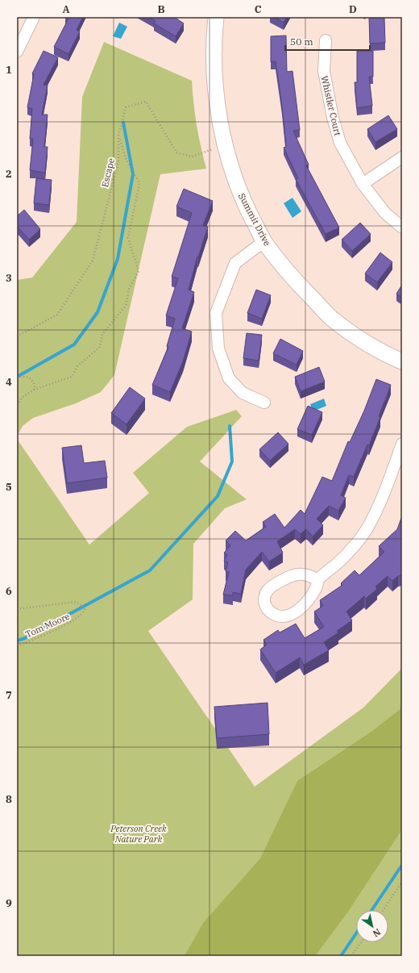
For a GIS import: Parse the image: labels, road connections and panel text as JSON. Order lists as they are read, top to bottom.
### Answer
{
  "streets": {
    "main road": ["Summit Drive"],
    "street": ["Whistler Court"],
    "path": ["Escape", "Tom Moore"]
  },
  "crossings": [
    ["Escape", "Summit Drive"]
  ],
  "parks": ["Peterson Creek Nature Park"],
  "scale_bar": "50 m",
  "north": "bottom right",
  "grid": {
    "columns": [
      "A",
      "B",
      "C",
      "D"
    ],
    "rows": [
      "1",
      "2",
      "3",
      "4",
      "5",
      "6",
      "7",
      "8",
      "9"
    ]
  }
}
